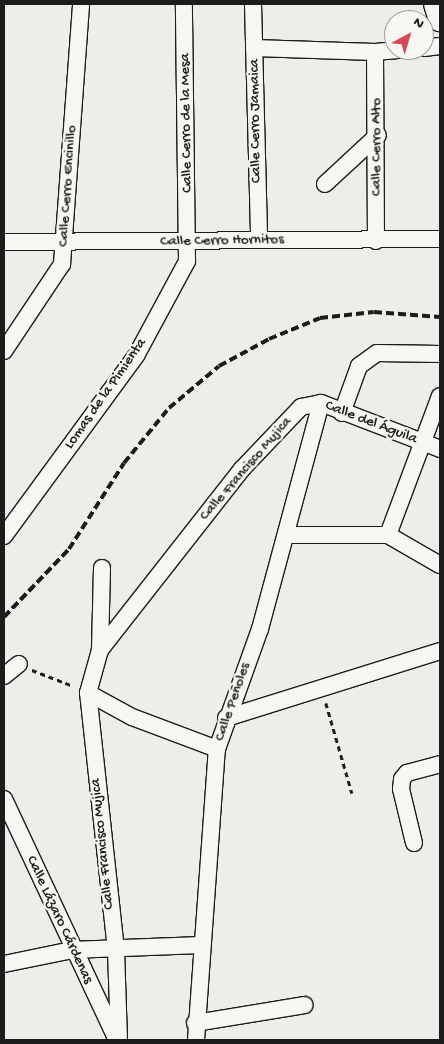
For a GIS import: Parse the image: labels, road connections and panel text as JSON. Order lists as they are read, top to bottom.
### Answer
{
  "streets": {
    "street": [
      "Calle Cerro Jamaica",
      "Calle Cerro de la Mesa",
      "Calle Cerro Alto",
      "Calle Cerro Encinillo",
      "Calle Cerro Hornitos",
      "Lomas de la Pimienta",
      "Calle del Águila",
      "Calle Francisco Mujica",
      "Calle Peñoles",
      "Calle Lázaro Cárdenas"
    ]
  },
  "crossings": [
    ["Calle Cerro Jamaica", "Calle Cerro Hornitos"],
    ["Calle Cerro de la Mesa", "Calle Cerro Hornitos"],
    ["Calle Cerro de la Mesa", "Lomas de la Pimienta"],
    ["Calle Cerro Alto", "Calle Cerro Hornitos"],
    ["Calle Cerro Encinillo", "Calle Cerro Hornitos"],
    ["Calle Cerro Hornitos", "Lomas de la Pimienta"],
    ["Calle del Águila", "Calle Francisco Mujica"],
    ["Calle del Águila", "Calle Peñoles"],
    ["Calle Francisco Mujica", "Calle Lázaro Cárdenas"]
  ],
  "north": "top right"
}
